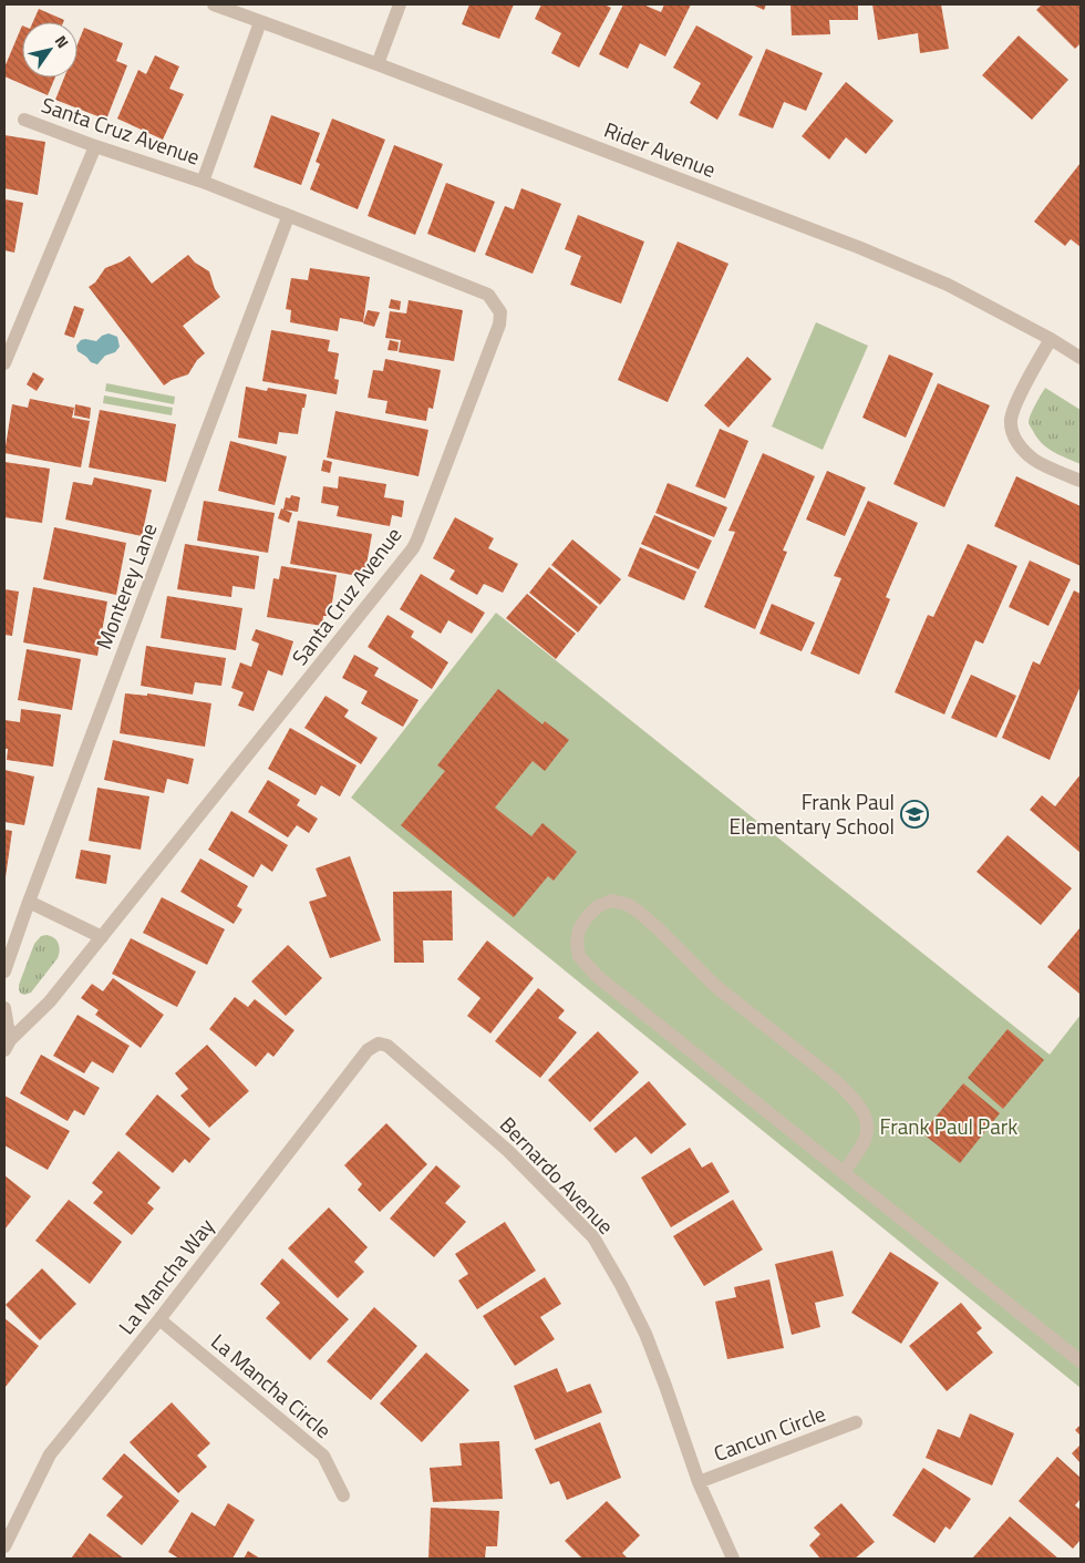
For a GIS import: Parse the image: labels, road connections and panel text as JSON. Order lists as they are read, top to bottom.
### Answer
{
  "streets": {
    "street": [
      "Santa Cruz Avenue",
      "Rider Avenue",
      "Monterey Lane",
      "Bernardo Avenue",
      "La Mancha Way",
      "La Mancha Circle",
      "Cancun Circle"
    ]
  },
  "crossings": [
    ["Santa Cruz Avenue", "Rider Avenue"],
    ["Santa Cruz Avenue", "Monterey Lane"],
    ["Bernardo Avenue", "La Mancha Way"],
    ["Bernardo Avenue", "Cancun Circle"],
    ["La Mancha Way", "La Mancha Circle"]
  ],
  "parks": ["Frank Paul Park"],
  "places": {
    "school or university": ["Frank Paul Elementary School"]
  },
  "north": "top right"
}
